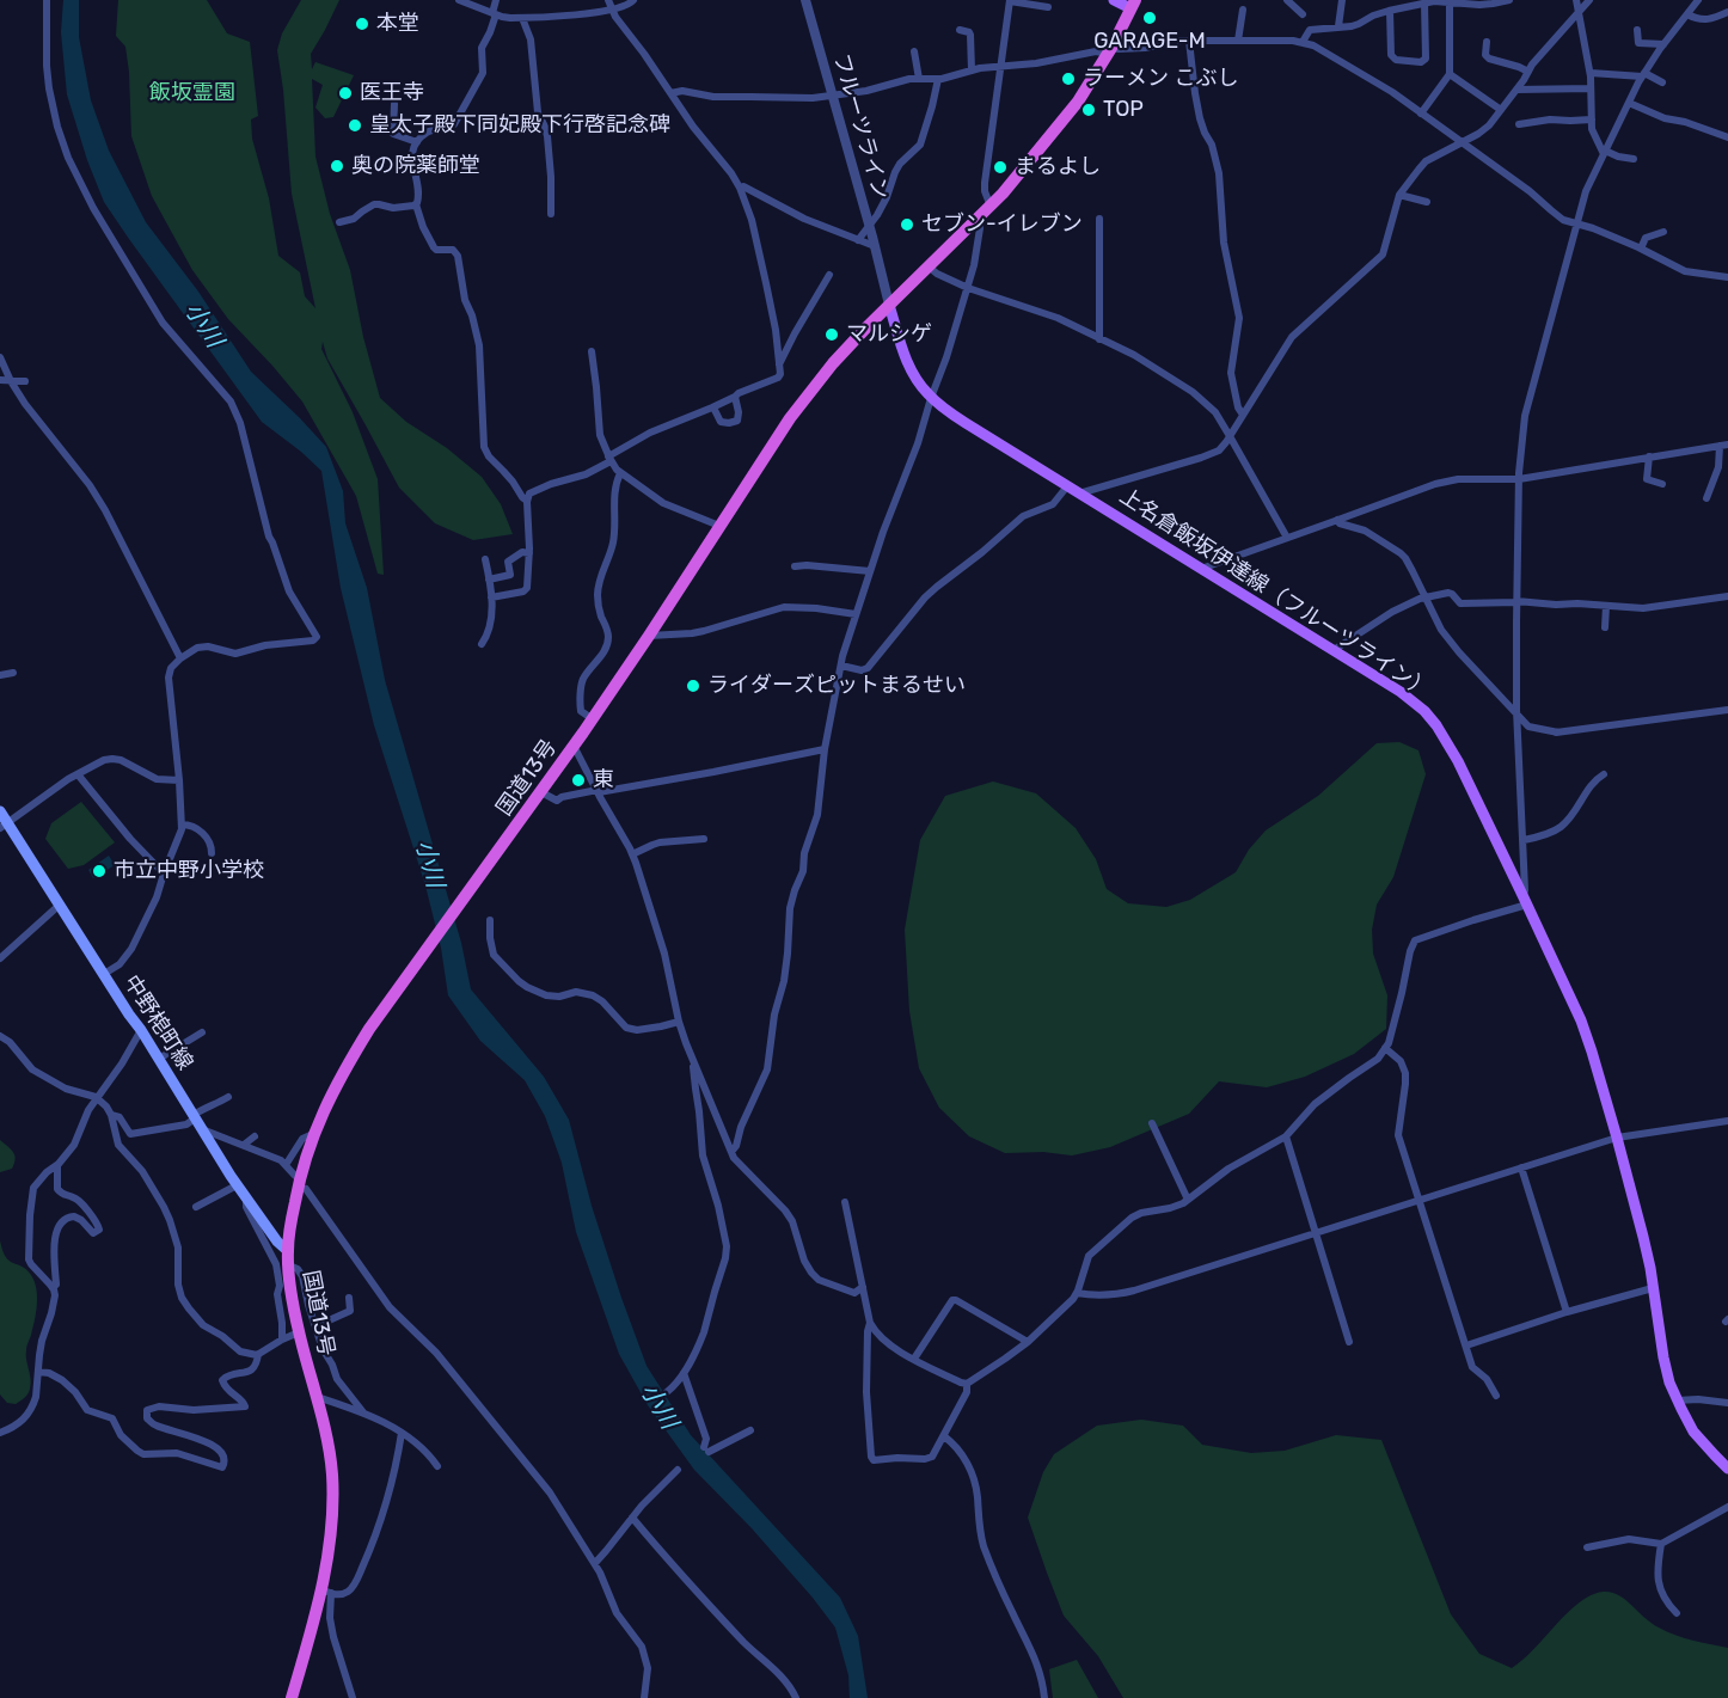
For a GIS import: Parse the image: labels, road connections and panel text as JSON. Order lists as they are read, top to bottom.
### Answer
{
  "streets": {
    "highway": ["国道13号"],
    "main road": ["上名倉飯坂伊達線（フルーツライン）", "中野梍町線"],
    "street": ["フルーツライン"]
  },
  "crossings": [
    ["フルーツライン", "上名倉飯坂伊達線（フルーツライン）"],
    ["フルーツライン", "国道13号"],
    ["上名倉飯坂伊達線（フルーツライン）", "国道13号"],
    ["国道13号", "中野梍町線"]
  ],
  "water": ["小川"],
  "parks": ["飯坂霊園"],
  "places": [
    "GARAGE-M",
    "本堂",
    "ラーメン こぶし",
    "医王寺",
    "TOP",
    "皇太子殿下同妃殿下行啓記念碑",
    "奥の院薬師堂",
    "まるよし",
    "セブン-イレブン",
    "マルシゲ",
    "ライダーズピットまるせい",
    "東",
    "市立中野小学校"
  ]
}
